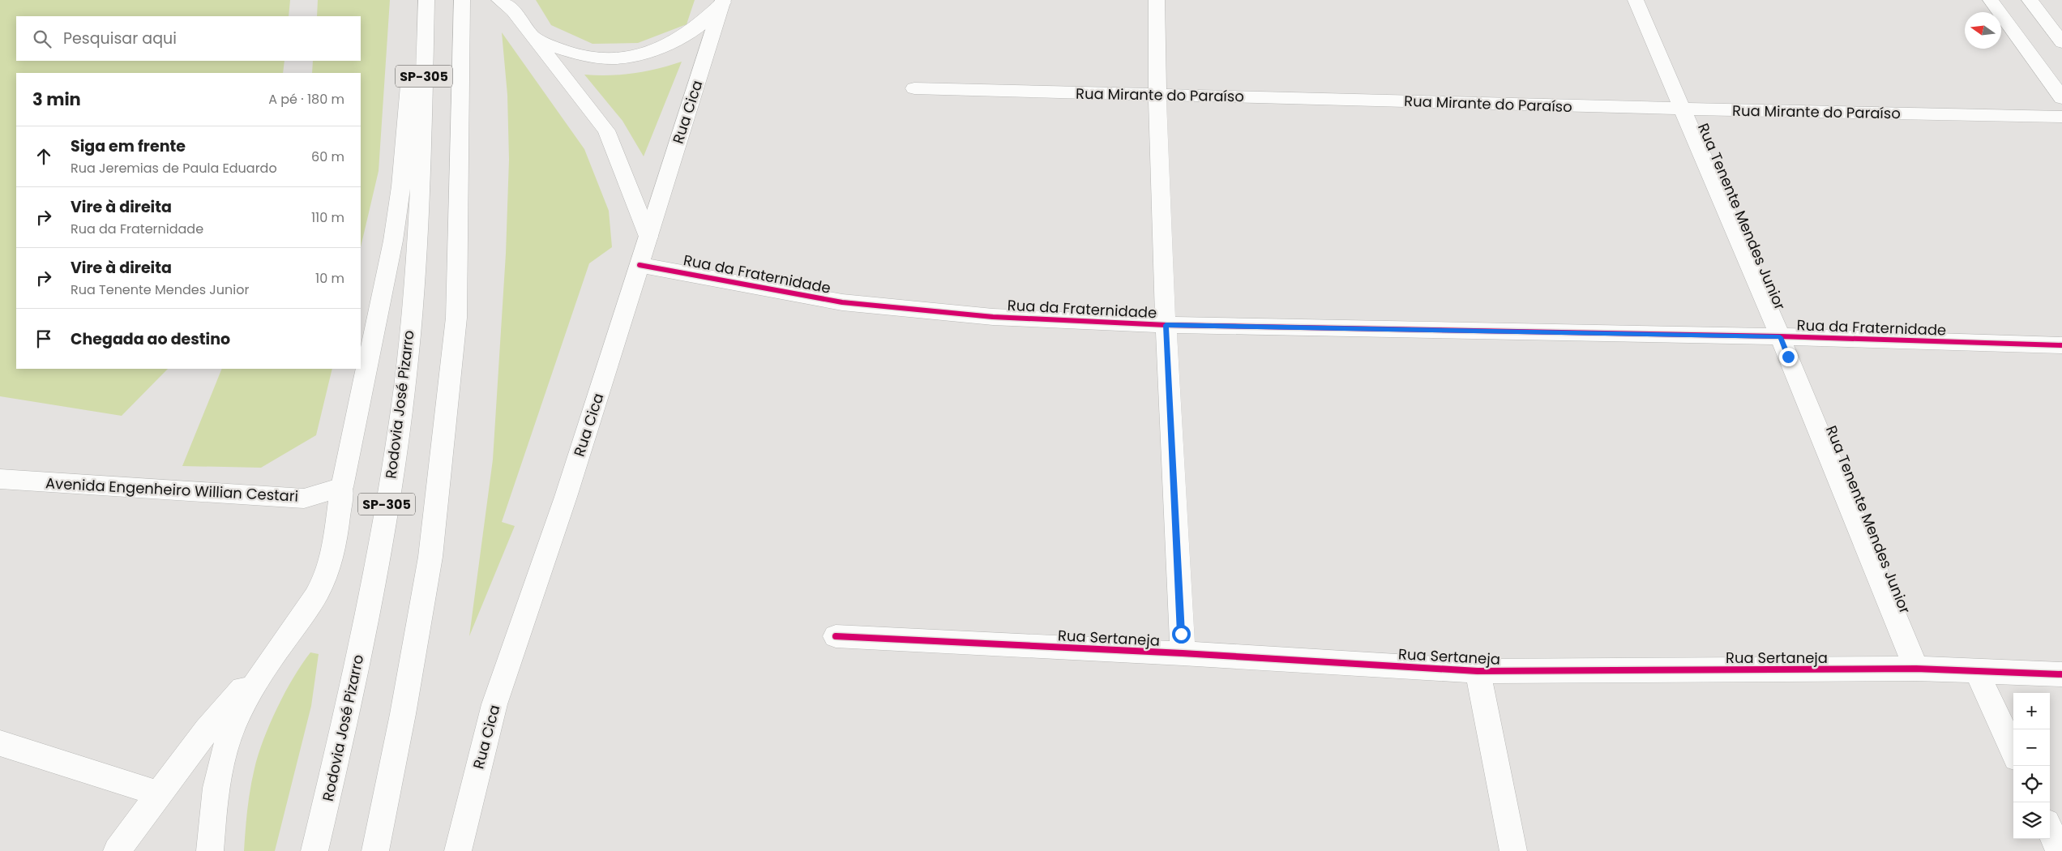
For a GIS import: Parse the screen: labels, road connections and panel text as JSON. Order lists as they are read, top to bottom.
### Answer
{
  "streets": {
    "street": [
      "SP-305",
      "Rua Mirante do Paraíso",
      "Rua Cica",
      "Rua Tenente Mendes Junior",
      "Rua da Fraternidade",
      "Rodovia José Pizarro",
      "Avenida Engenheiro Willian Cestari",
      "Rua Sertaneja"
    ]
  },
  "crossings": [
    ["Rua Mirante do Paraíso", "Rua Tenente Mendes Junior"],
    ["Rua Cica", "Rua da Fraternidade"],
    ["Rua Tenente Mendes Junior", "Rua da Fraternidade"],
    ["Rua Tenente Mendes Junior", "Rua Sertaneja"]
  ],
  "north": "left",
  "page": {
    "search": "Pesquisar aqui",
    "heading": ["3 min", "A pé · 180 m"],
    "list": [
      ["Siga em frente", "Rua Jeremias de Paula Eduardo", "60 m"],
      ["Vire à direita", "Rua da Fraternidade", "110 m"],
      ["Vire à direita", "Rua Tenente Mendes Junior", "10 m"],
      "Chegada ao destino"
    ],
    "map_buttons": ["+", "−"]
  }
}
